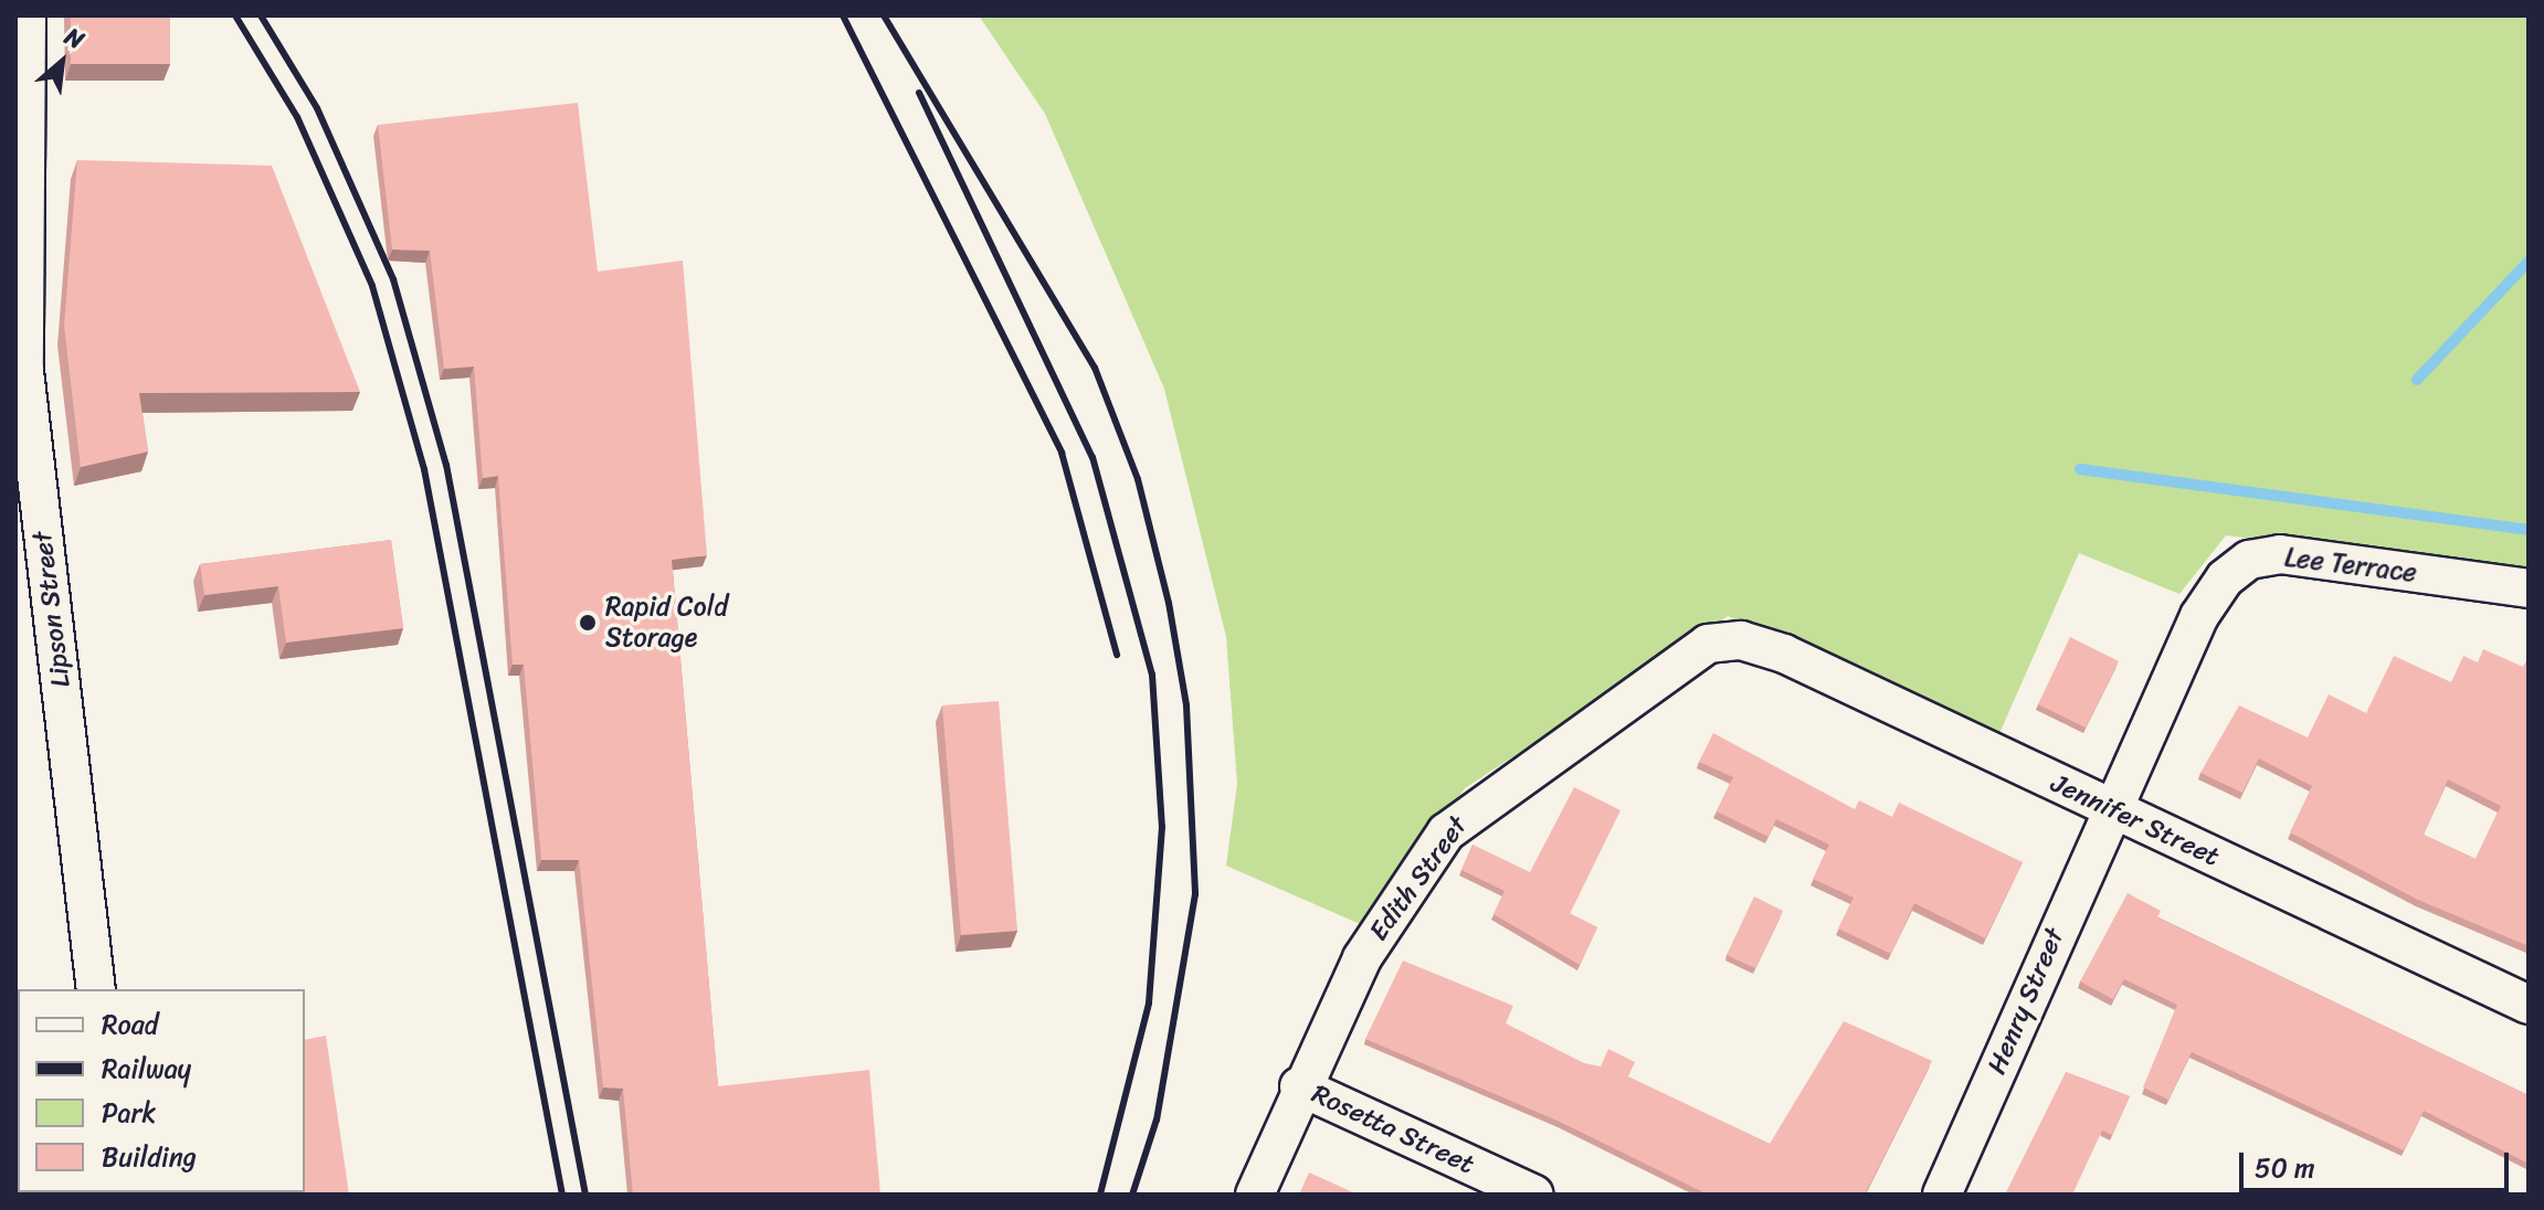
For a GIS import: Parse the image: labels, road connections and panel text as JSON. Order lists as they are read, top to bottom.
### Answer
{
  "streets": {
    "street": [
      "Lee Terrace",
      "Lipson Street",
      "Jennifer Street",
      "Edith Street",
      "Henry Street",
      "Rosetta Street"
    ]
  },
  "crossings": [
    ["Lee Terrace", "Jennifer Street"],
    ["Lee Terrace", "Henry Street"],
    ["Jennifer Street", "Edith Street"],
    ["Jennifer Street", "Henry Street"],
    ["Edith Street", "Rosetta Street"]
  ],
  "places": ["Rapid Cold Storage"],
  "legend": [
    "Road",
    "Railway",
    "Park",
    "Building"
  ],
  "scale_bar": "50 m",
  "north": "top right"
}
